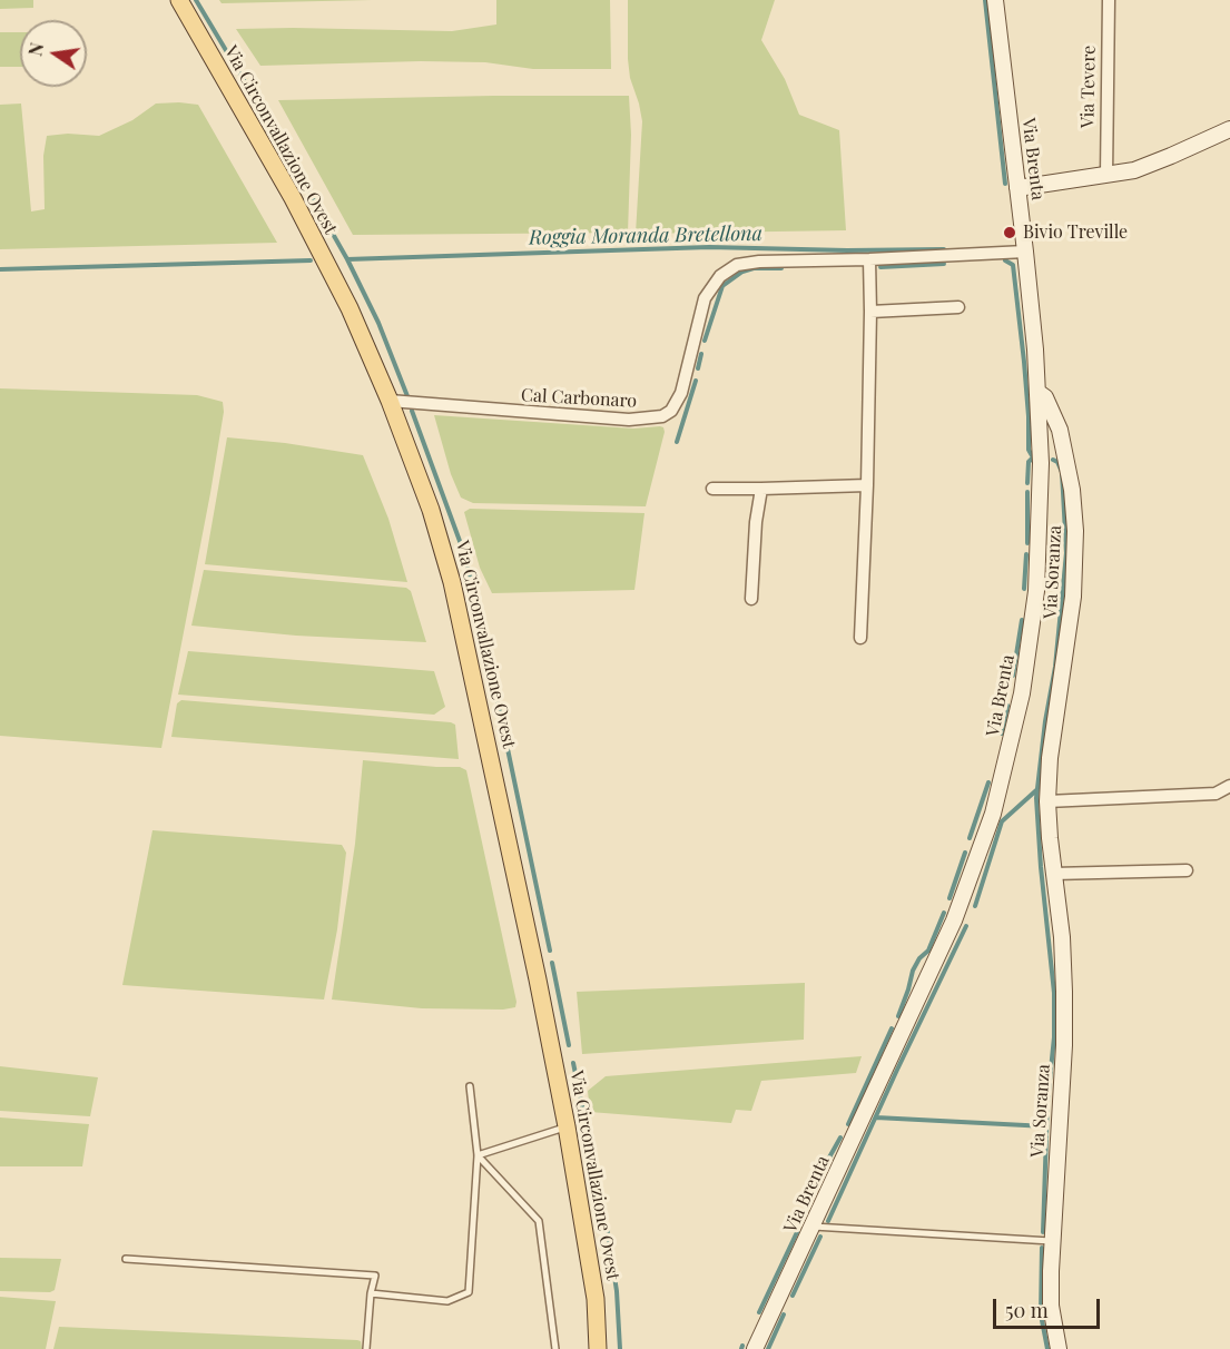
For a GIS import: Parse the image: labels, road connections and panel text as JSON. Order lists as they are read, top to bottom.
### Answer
{
  "streets": {
    "main road": ["Via Circonvallazione Ovest", "Via Brenta", "Via Soranza"],
    "street": ["Via Tevere", "Cal Carbonaro"]
  },
  "crossings": [
    ["Via Circonvallazione Ovest", "Cal Carbonaro"],
    ["Via Brenta", "Cal Carbonaro"],
    ["Via Brenta", "Via Soranza"]
  ],
  "water": ["Roggia Moranda Bretellona"],
  "places": ["Bivio Treville"],
  "scale_bar": "50 m",
  "north": "left"
}
